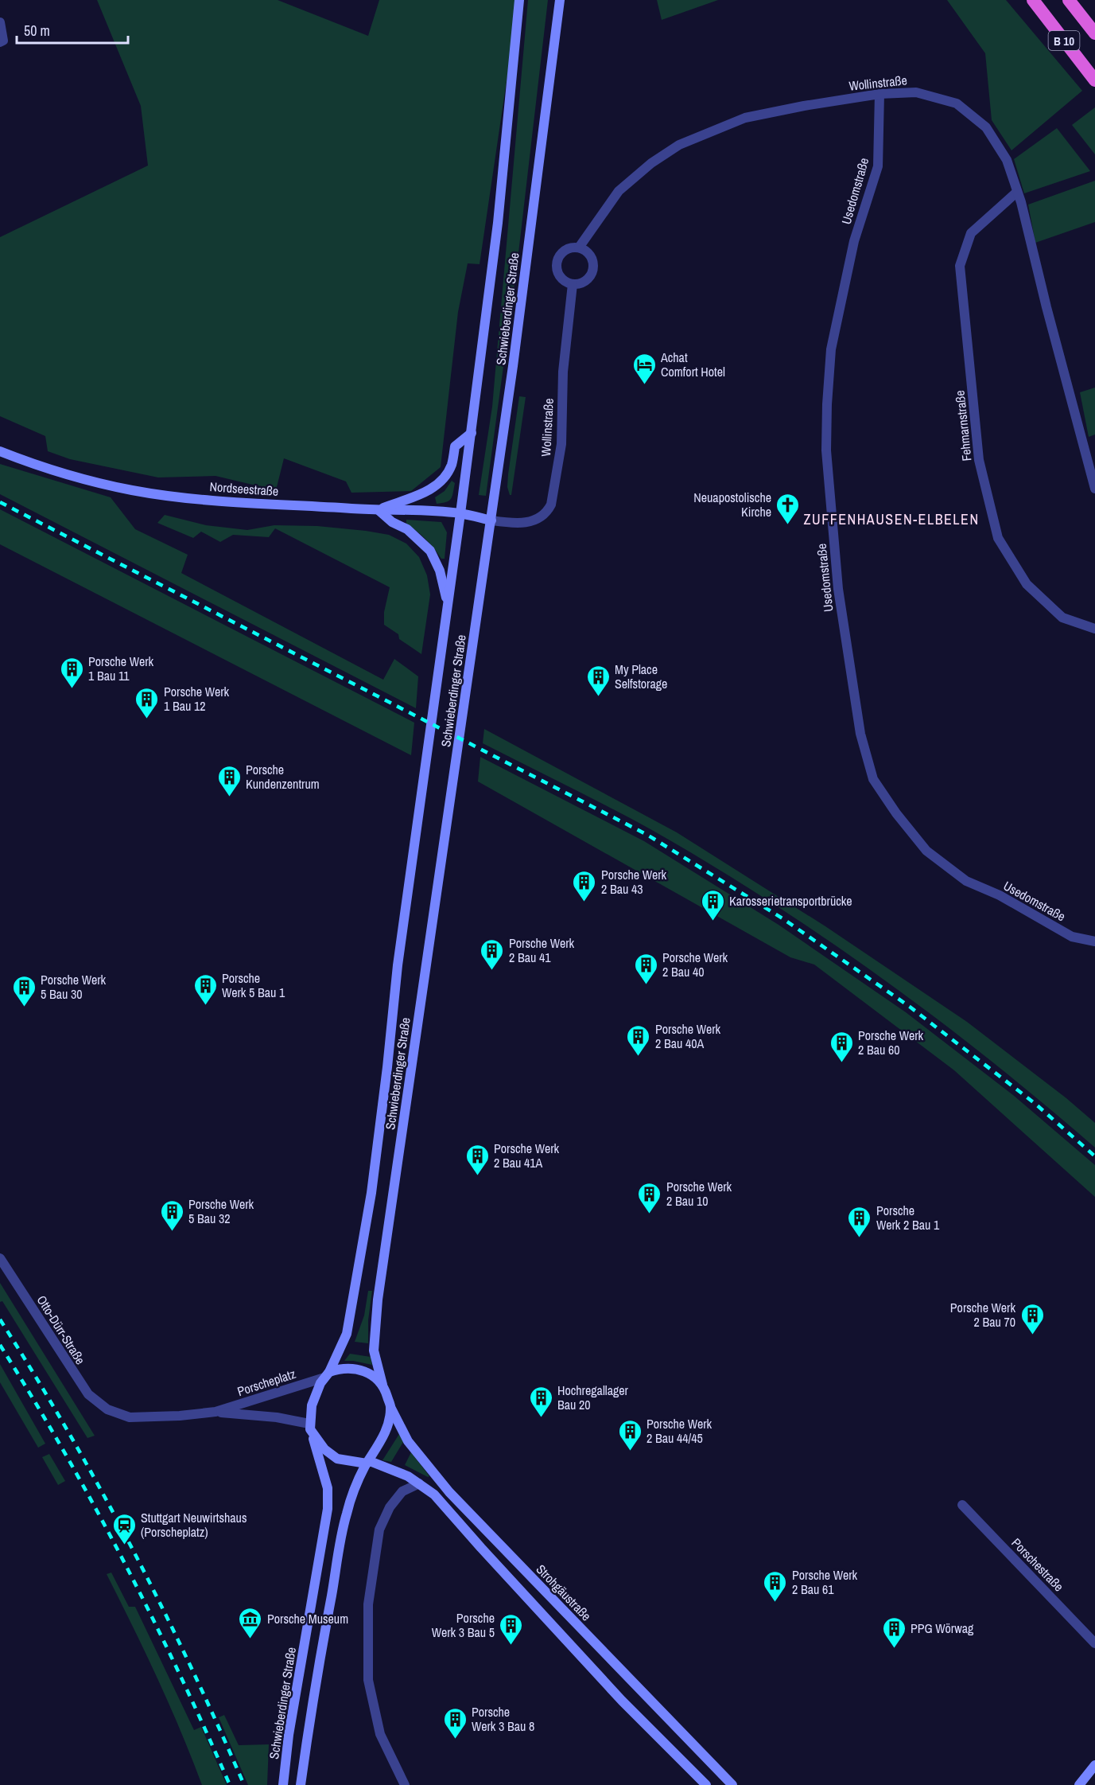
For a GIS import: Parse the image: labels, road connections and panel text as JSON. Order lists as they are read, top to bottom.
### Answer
{
  "streets": {
    "highway": ["B 10"],
    "main road": [
      "Schwieberdinger Straße",
      "Nordseestraße",
      "Porscheplatz",
      "Strohgäustraße"
    ],
    "street": [
      "Wollinstraße",
      "Usedomstraße",
      "Fehmarnstraße",
      "Otto-Dürr-Straße",
      "Porschestraße"
    ]
  },
  "crossings": [
    ["Wollinstraße", "Usedomstraße"],
    ["Wollinstraße", "Schwieberdinger Straße"],
    ["Wollinstraße", "Fehmarnstraße"],
    ["Wollinstraße", "Nordseestraße"],
    ["Schwieberdinger Straße", "Nordseestraße"],
    ["Schwieberdinger Straße", "Porscheplatz"],
    ["Schwieberdinger Straße", "Strohgäustraße"],
    ["Otto-Dürr-Straße", "Porscheplatz"],
    ["Porscheplatz", "Strohgäustraße"]
  ],
  "districts": ["ZUFFENHAUSEN-ELBELEN"],
  "places": {
    "hotel": ["Achat Comfort Hotel"],
    "church": ["Neuapostolische Kirche"],
    "building": [
      "Porsche Werk 1 Bau 11",
      "My Place Selfstorage",
      "Porsche Werk 1 Bau 12",
      "Porsche Kundenzentrum",
      "Porsche Werk 2 Bau 43",
      "Karosserietransportbrücke",
      "Porsche Werk 2 Bau 41",
      "Porsche Werk 2 Bau 40",
      "Porsche Werk 5 Bau 1",
      "Porsche Werk 5 Bau 30",
      "Porsche Werk 2 Bau 40A",
      "Porsche Werk 2 Bau 60",
      "Porsche Werk 2 Bau 41A",
      "Porsche Werk 2 Bau 10",
      "Porsche Werk 5 Bau 32",
      "Porsche Werk 2 Bau 1",
      "Porsche Werk 2 Bau 70",
      "Hochregallager Bau 20",
      "Porsche Werk 2 Bau 44/45",
      "Porsche Werk 2 Bau 61",
      "Porsche Werk 3 Bau 5",
      "PPG Wörwag",
      "Porsche Werk 3 Bau 8"
    ],
    "station": ["Stuttgart Neuwirtshaus (Porscheplatz)"],
    "museum": ["Porsche Museum"]
  },
  "scale_bar": "50 m"
}
